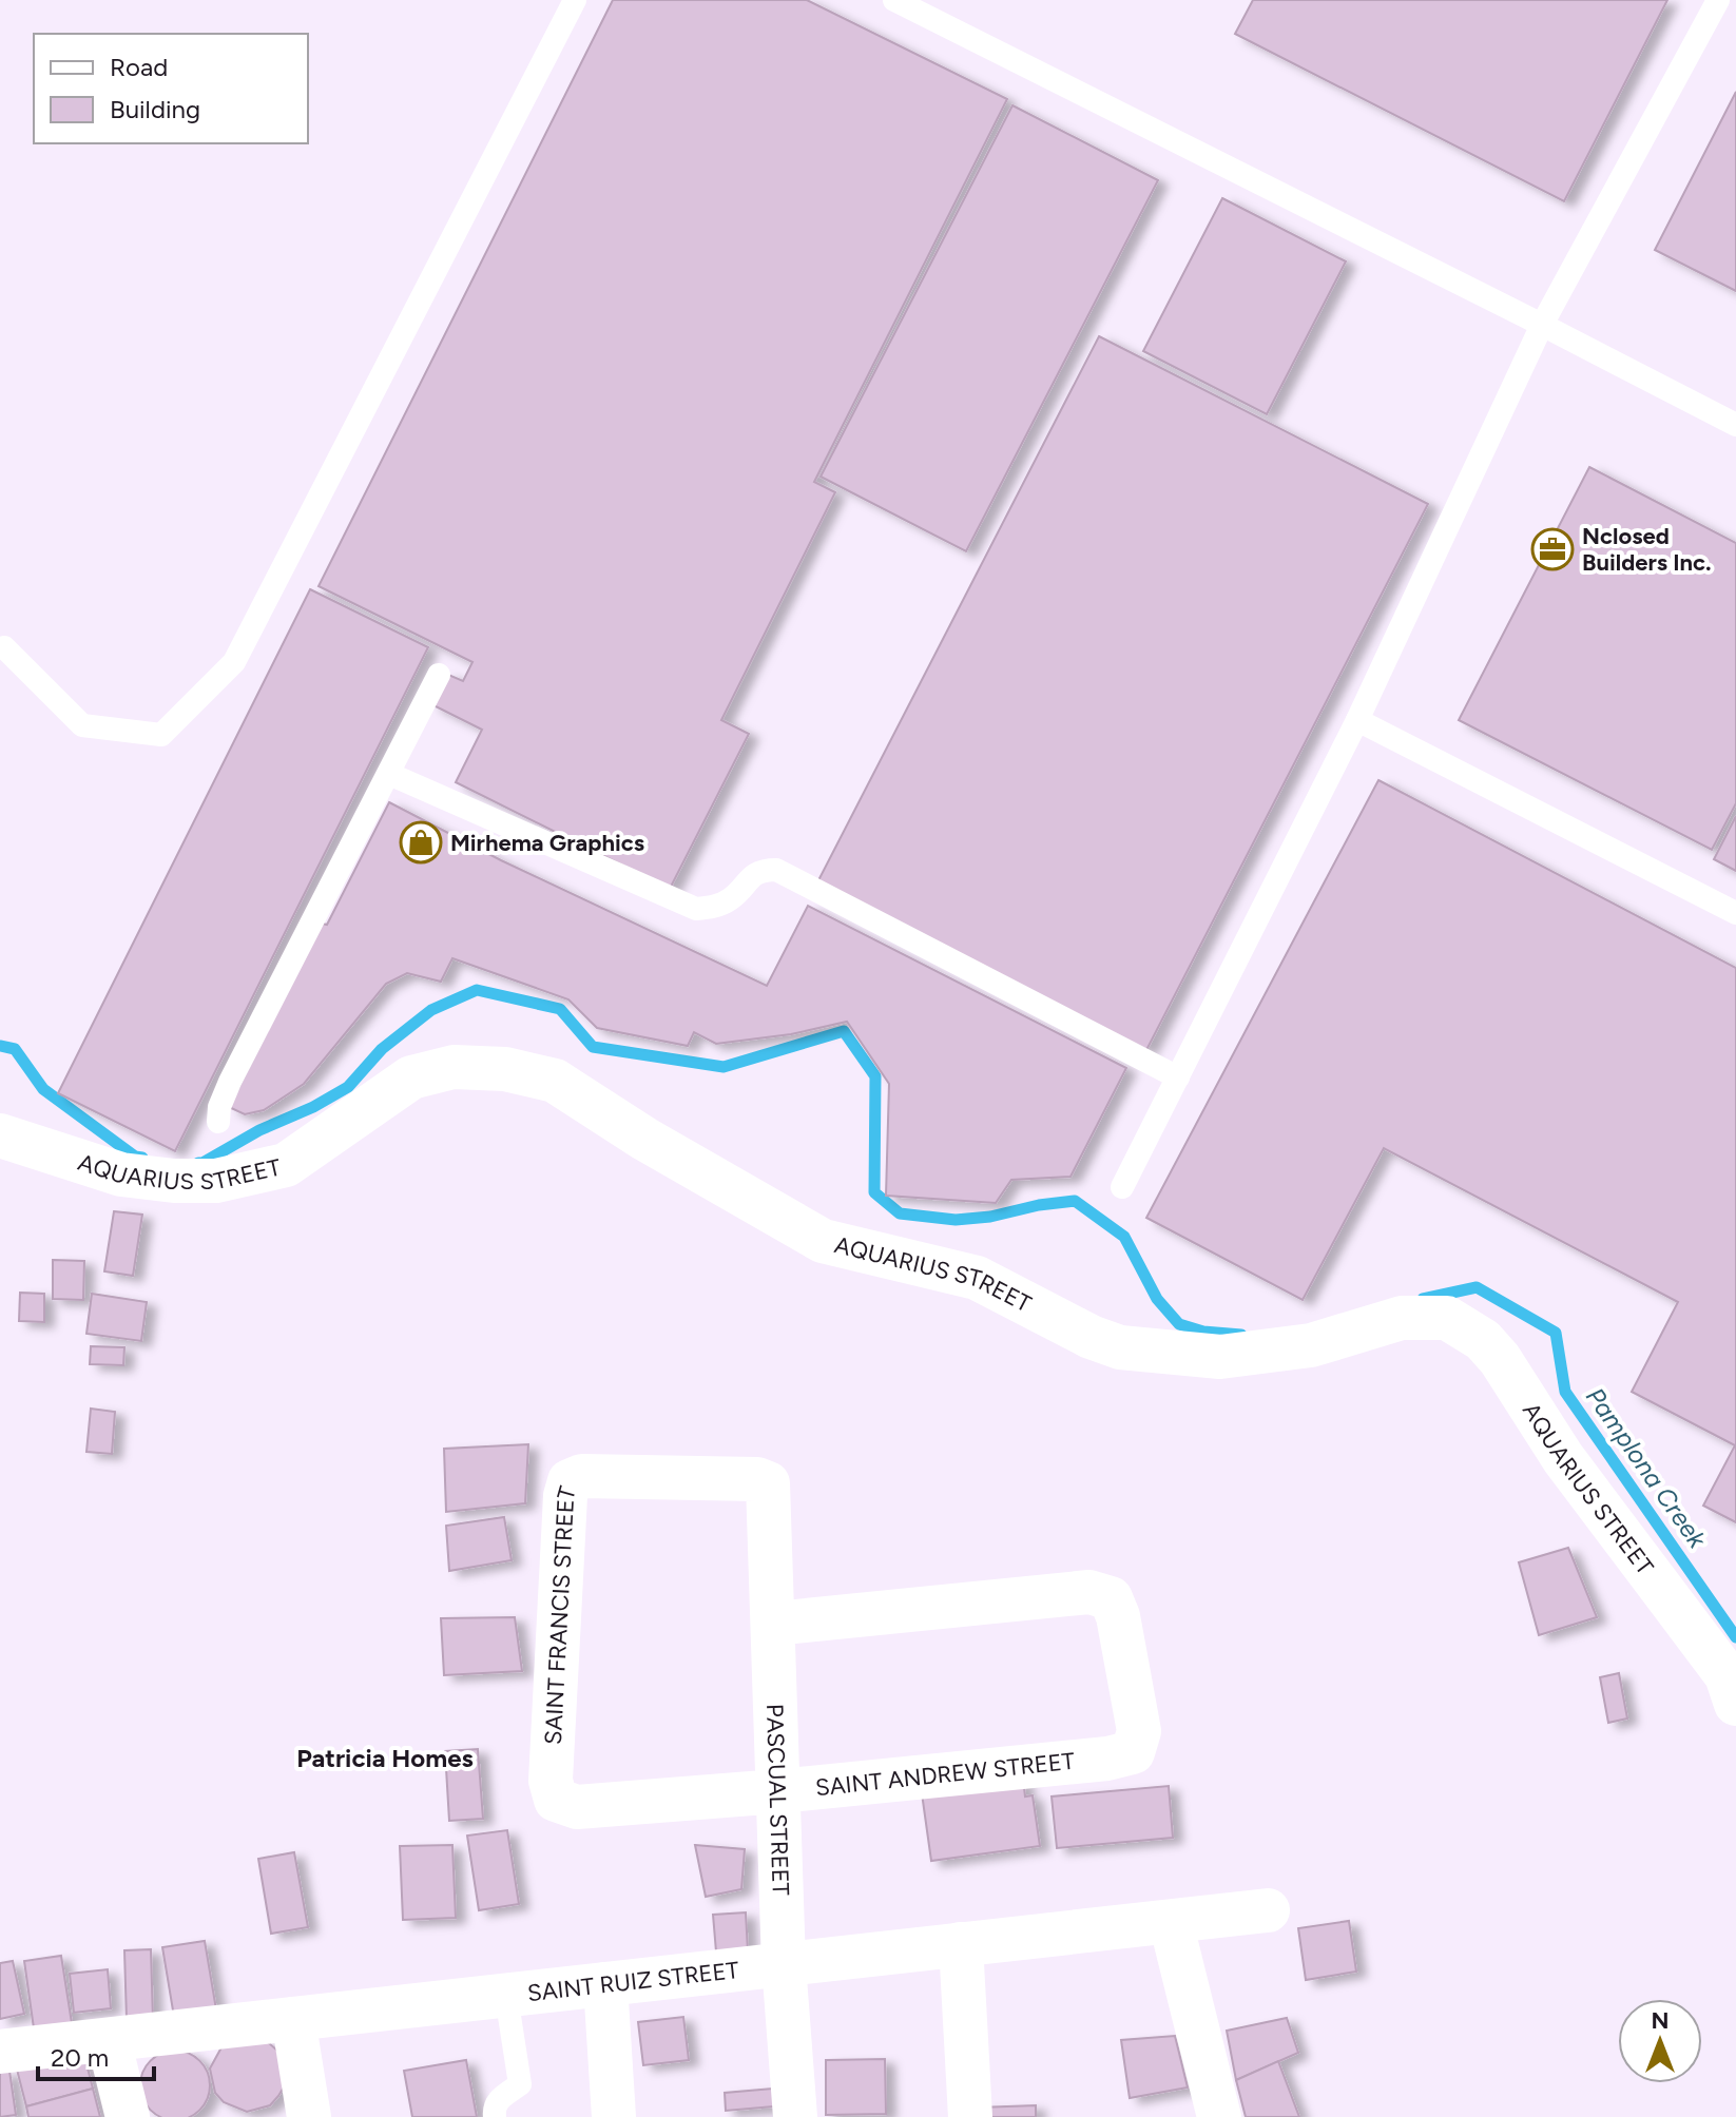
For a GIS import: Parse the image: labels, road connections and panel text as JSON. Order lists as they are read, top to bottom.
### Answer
{
  "streets": {
    "street": [
      "AQUARIUS STREET",
      "SAINT FRANCIS STREET",
      "SAINT ANDREW STREET",
      "PASCUAL STREET",
      "SAINT RUIZ STREET"
    ]
  },
  "crossings": [
    ["SAINT FRANCIS STREET", "SAINT ANDREW STREET"],
    ["SAINT FRANCIS STREET", "PASCUAL STREET"],
    ["SAINT ANDREW STREET", "PASCUAL STREET"],
    ["PASCUAL STREET", "SAINT RUIZ STREET"]
  ],
  "districts": ["Patricia Homes"],
  "water": ["Pamplona Creek"],
  "places": {
    "office": ["Nclosed Builders Inc."],
    "shop": ["Mirhema Graphics"]
  },
  "legend": ["Road", "Building"],
  "scale_bar": "20 m",
  "north": "top"
}
